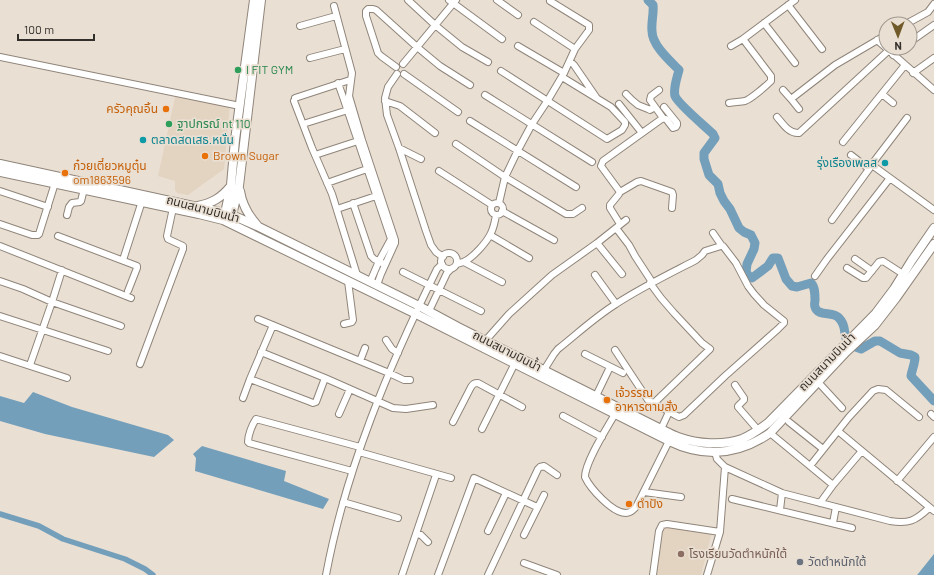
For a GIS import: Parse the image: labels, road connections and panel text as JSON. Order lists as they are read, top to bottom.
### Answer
{
  "streets": {
    "main road": ["ถนนสนามบินน้ำ"]
  },
  "places": [
    "I FIT GYM",
    "ครัวคุณอิ้น",
    "ฐาปกรณ์ nt 110",
    "ตลาดสดเสธ.หนั่น",
    "Brown Sugar",
    "รุ่งเรืองเพลส",
    "ก๋วยเตี๋ยวหมูตุ๋น om1863596",
    "เจ้วรรณ อาหารตามสั่ง",
    "ดำปัง",
    "โรงเรียนวัดตำหนักใต้",
    "วัดตำหนักใต้"
  ],
  "scale_bar": "100 m",
  "north": "bottom"
}
